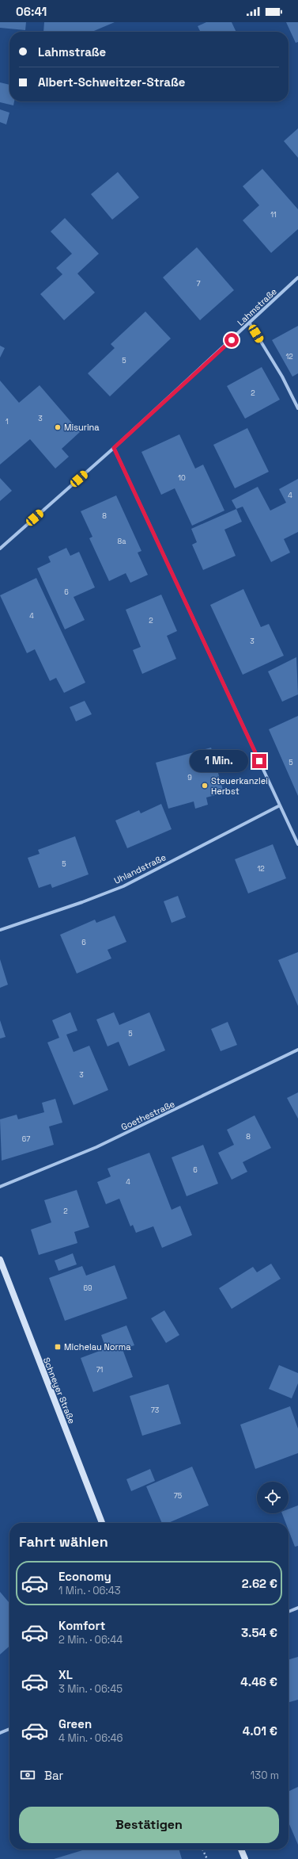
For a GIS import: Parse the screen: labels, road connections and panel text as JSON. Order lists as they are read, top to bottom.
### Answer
{
  "streets": {
    "street": [
      "Lahmstraße",
      "Uhlandstraße",
      "Goethestraße",
      "Schneyer Straße"
    ]
  },
  "places": {
    "other": ["Misurina", "Steuerkanzlei Herbst"],
    "transit": ["Michelau Norma"]
  },
  "house_numbers": [
    "11",
    "7",
    "12",
    "5",
    "2",
    "3",
    "1",
    "10",
    "4",
    "8",
    "8a",
    "6",
    "4",
    "2",
    "3",
    "5",
    "9",
    "5",
    "12",
    "6",
    "5",
    "3",
    "8",
    "67",
    "6",
    "4",
    "2",
    "69",
    "71",
    "73",
    "75"
  ],
  "page": {
    "status": "06:41",
    "banner": ["Lahmstraße", "Albert-Schweitzer-Straße"],
    "bubble": "1 Min.",
    "heading": "Fahrt wählen",
    "list": [
      {
        "name": "Economy",
        "note": "1 Min. · 06:43",
        "value": "2.62 €"
      },
      {
        "name": "Komfort",
        "note": "2 Min. · 06:44",
        "value": "3.54 €"
      },
      {
        "name": "XL",
        "note": "3 Min. · 06:45",
        "value": "4.46 €"
      },
      {
        "name": "Green",
        "note": "4 Min. · 06:46",
        "value": "4.01 €"
      }
    ],
    "pay": ["Bar", "130 m"],
    "buttons": "Bestätigen"
  }
}
